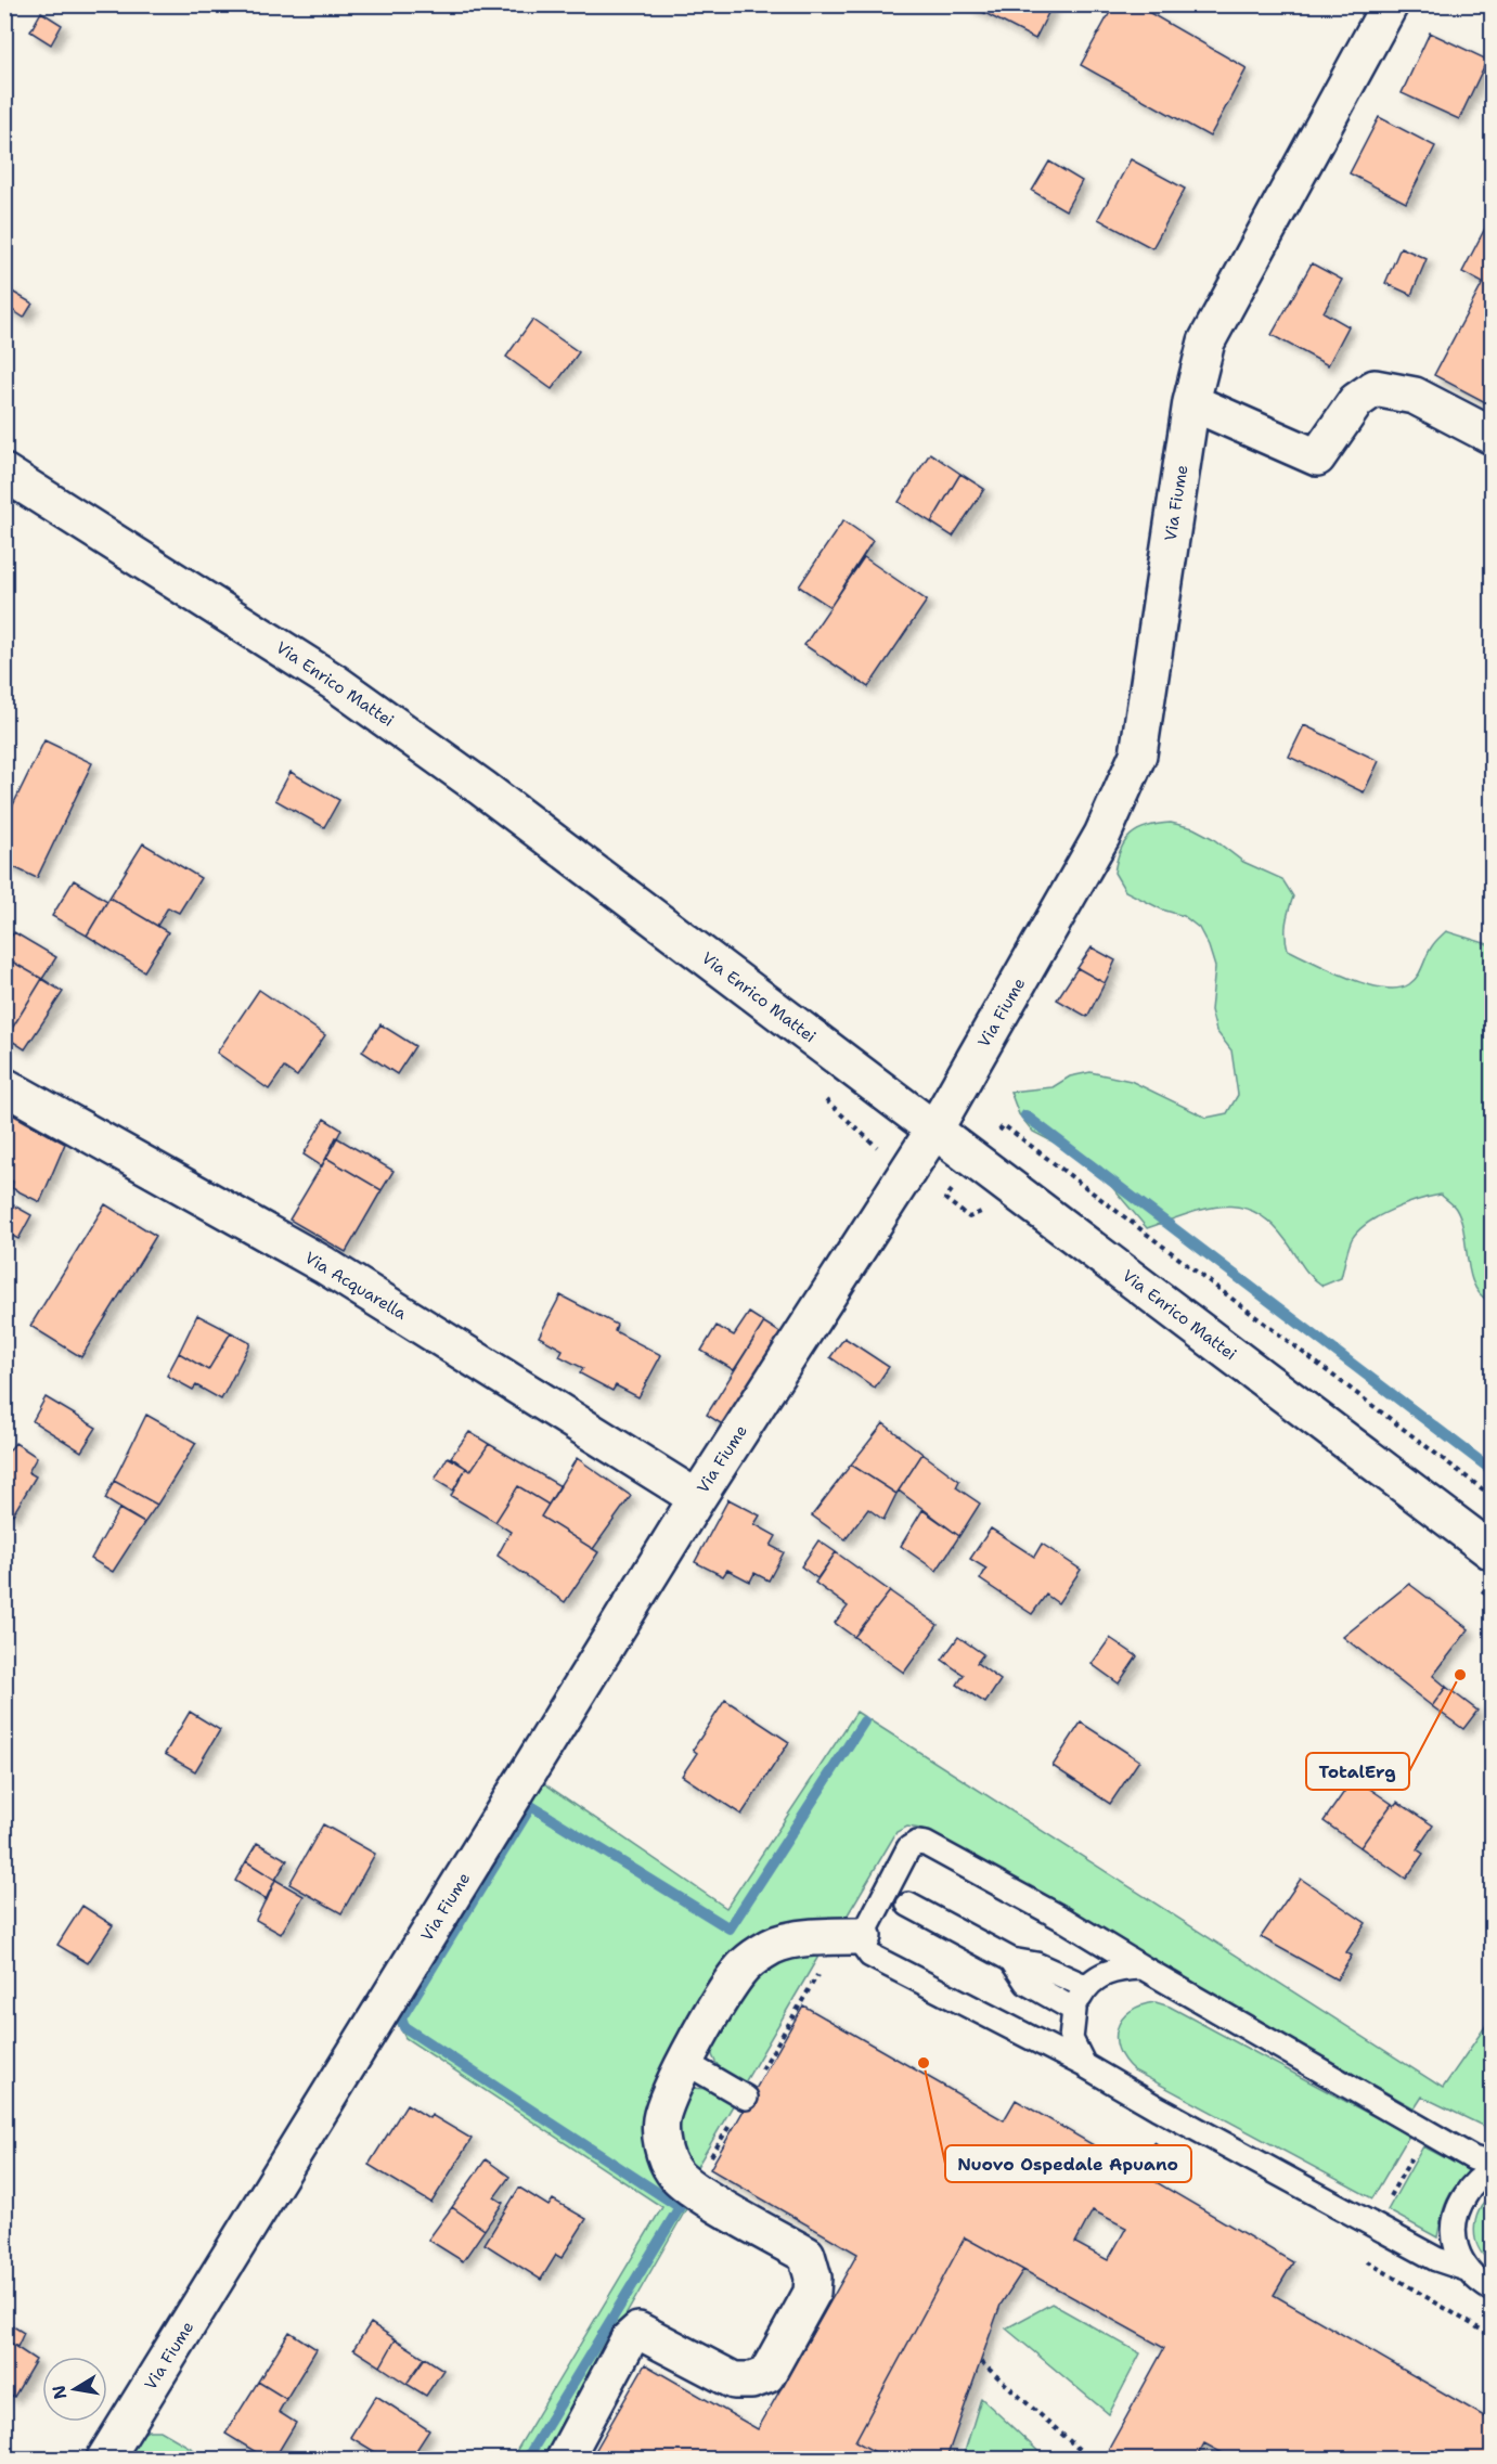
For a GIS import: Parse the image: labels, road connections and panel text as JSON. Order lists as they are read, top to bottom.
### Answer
{
  "streets": {
    "street": ["Via Fiume", "Via Enrico Mattei", "Via Acquarella"]
  },
  "crossings": [
    ["Via Fiume", "Via Enrico Mattei"],
    ["Via Fiume", "Via Acquarella"]
  ],
  "places": ["TotalErg", "Nuovo Ospedale Apuano"],
  "north": "left"
}
